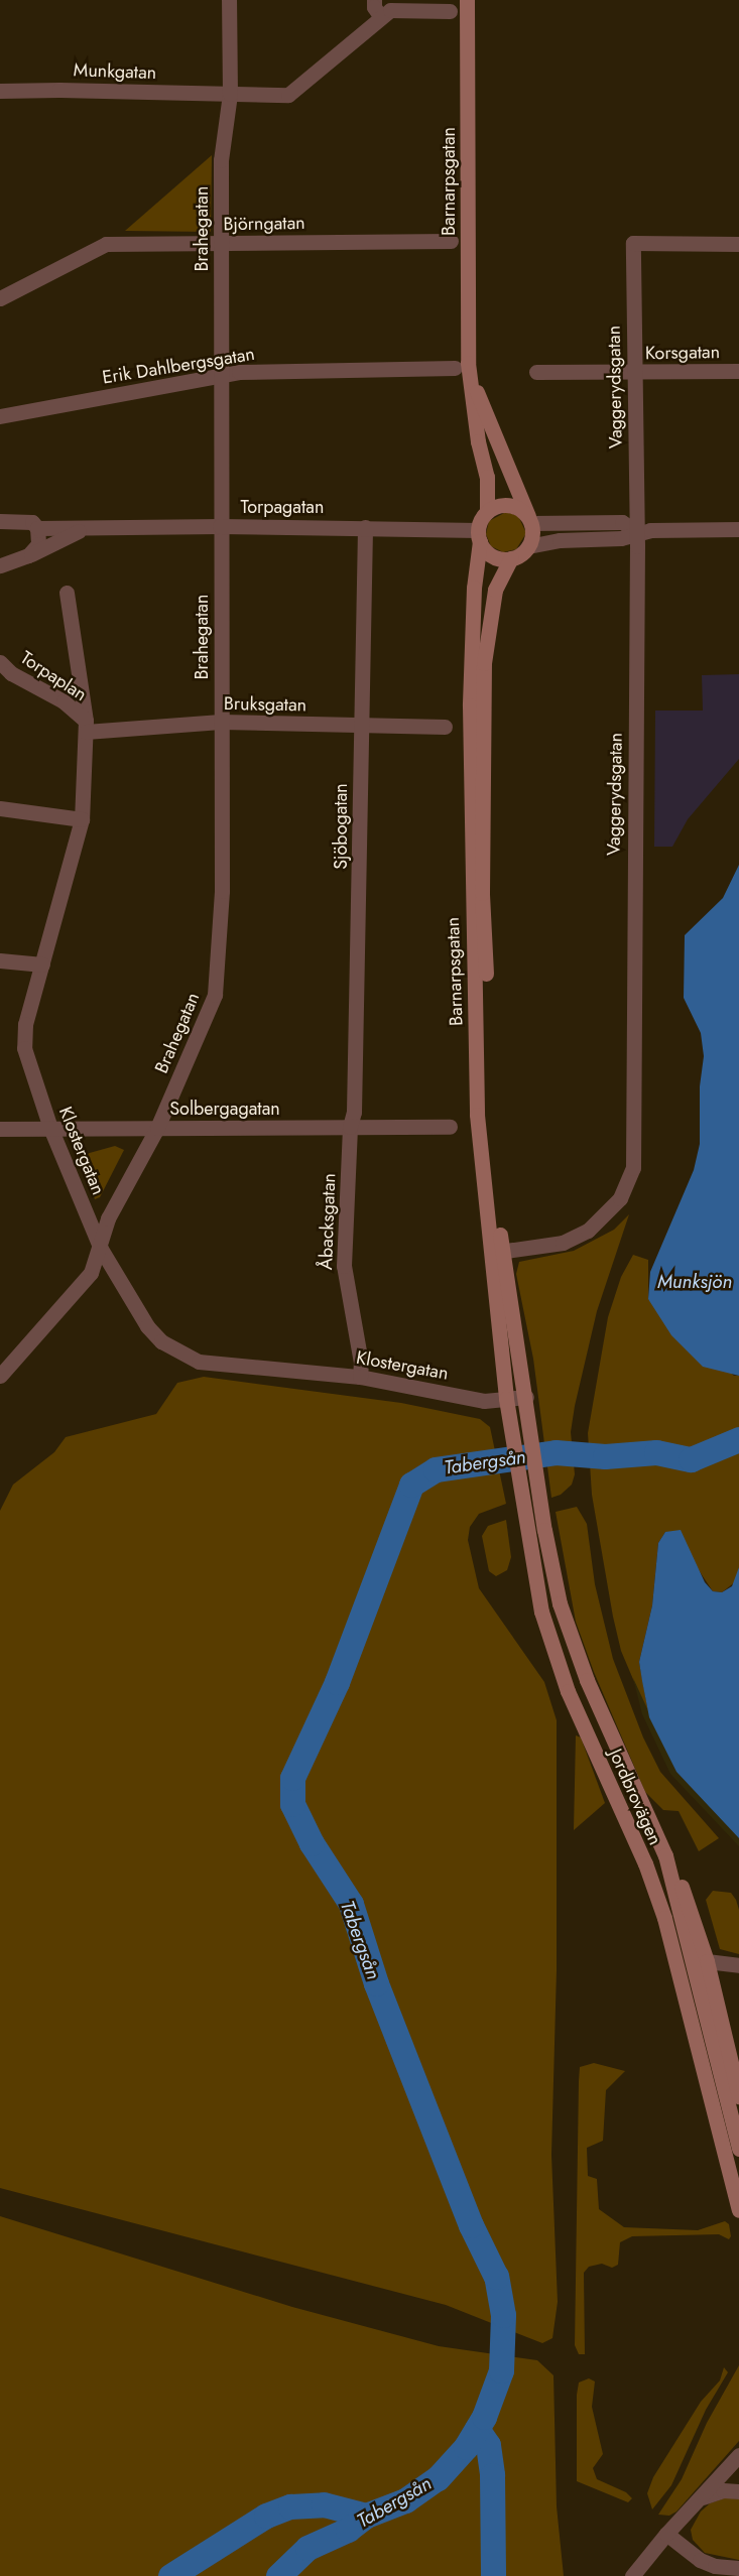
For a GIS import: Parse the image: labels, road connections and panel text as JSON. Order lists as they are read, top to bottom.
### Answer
{
  "streets": {
    "main road": ["Barnarpsgatan", "Jordbrovägen"],
    "street": [
      "Munkgatan",
      "Björngatan",
      "Brahegatan",
      "Korsgatan",
      "Erik Dahlbergsgatan",
      "Vaggerydsgatan",
      "Torpagatan",
      "Torpaplan",
      "Bruksgatan",
      "Sjöbogatan",
      "Solbergagatan",
      "Klostergatan",
      "Åbacksgatan"
    ]
  },
  "crossings": [
    ["Munkgatan", "Brahegatan"],
    ["Barnarpsgatan", "Erik Dahlbergsgatan"],
    ["Barnarpsgatan", "Vaggerydsgatan"],
    ["Barnarpsgatan", "Torpagatan"],
    ["Barnarpsgatan", "Klostergatan"],
    ["Barnarpsgatan", "Jordbrovägen"],
    ["Björngatan", "Brahegatan"],
    ["Brahegatan", "Erik Dahlbergsgatan"],
    ["Brahegatan", "Torpagatan"],
    ["Brahegatan", "Bruksgatan"],
    ["Brahegatan", "Solbergagatan"],
    ["Brahegatan", "Klostergatan"],
    ["Korsgatan", "Vaggerydsgatan"],
    ["Torpagatan", "Sjöbogatan"],
    ["Torpaplan", "Bruksgatan"],
    ["Torpaplan", "Klostergatan"],
    ["Bruksgatan", "Sjöbogatan"],
    ["Bruksgatan", "Klostergatan"],
    ["Sjöbogatan", "Solbergagatan"],
    ["Sjöbogatan", "Åbacksgatan"],
    ["Solbergagatan", "Klostergatan"],
    ["Solbergagatan", "Åbacksgatan"],
    ["Klostergatan", "Åbacksgatan"],
    ["Klostergatan", "Jordbrovägen"]
  ],
  "water": ["Munksjön", "Tabergsån"]
}
